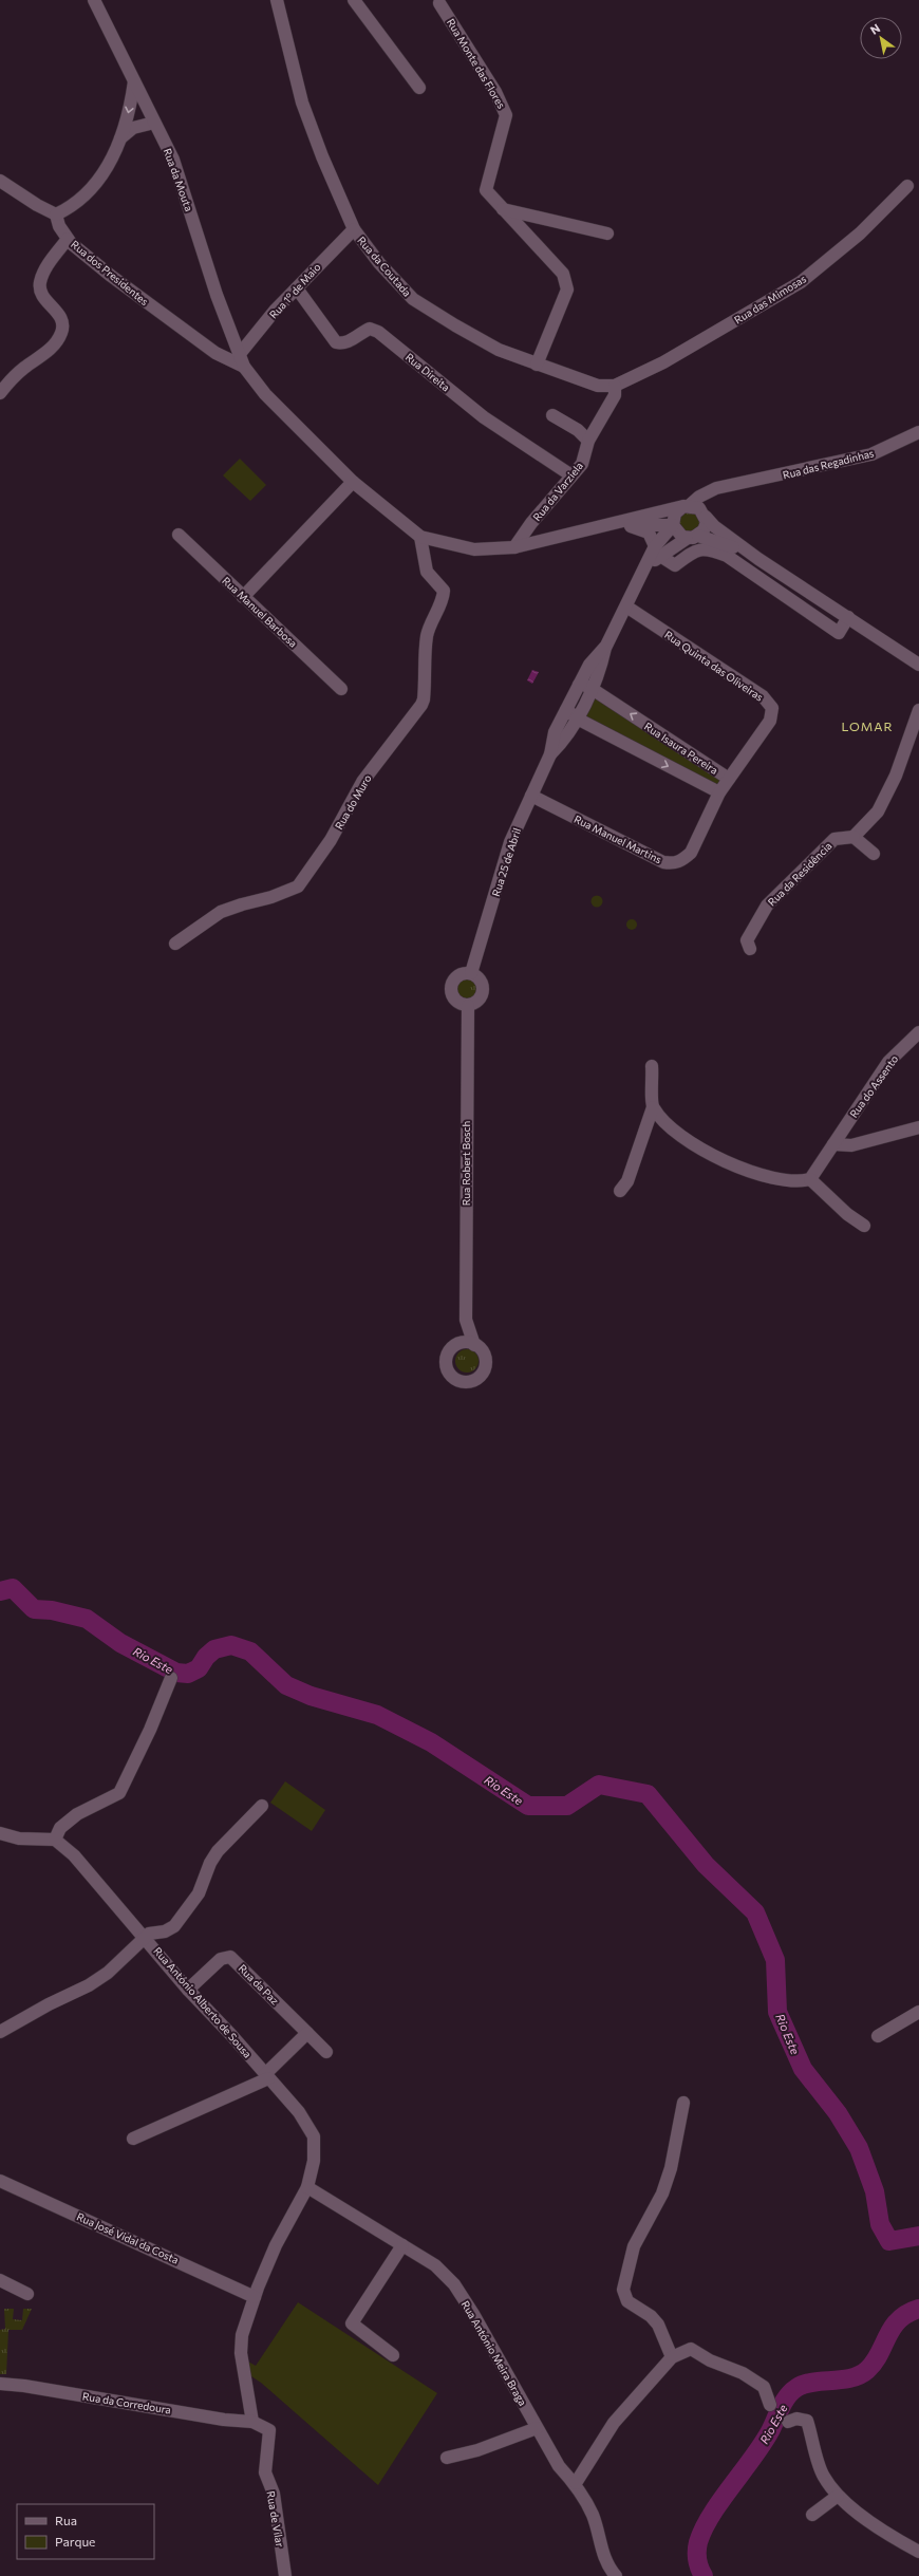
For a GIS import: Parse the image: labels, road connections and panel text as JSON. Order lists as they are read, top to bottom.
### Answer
{
  "streets": {
    "street": [
      "Rua Monte das Flores",
      "Rua da Mouta",
      "Rua da Coutada",
      "Rua dos Presidentes",
      "Rua 1º de Maio",
      "Rua das Mimosas",
      "Rua Direita",
      "Rua das Regadinhas",
      "Rua da Varziela",
      "Rua Manuel Barbosa",
      "Rua Quinta das Oliveiras",
      "Rua Isaura Pereira",
      "Rua do Muro",
      "Rua Manuel Martins",
      "Rua 25 de Abril",
      "Rua da Residência",
      "Rua do Assento",
      "Rua Robert Bosch",
      "Rua da Paz",
      "Rua António Alberto de Sousa",
      "Rua José Vidal da Costa",
      "Rua António Meira Braga",
      "Rua da Corredoura",
      "Rua de Vilar"
    ]
  },
  "crossings": [
    ["Rua Monte das Flores", "Rua da Coutada"],
    ["Rua da Mouta", "Rua dos Presidentes"],
    ["Rua da Mouta", "Rua 1º de Maio"],
    ["Rua da Mouta", "Rua do Muro"],
    ["Rua da Coutada", "Rua 1º de Maio"],
    ["Rua da Coutada", "Rua das Mimosas"],
    ["Rua da Coutada", "Rua da Varziela"],
    ["Rua dos Presidentes", "Rua 1º de Maio"],
    ["Rua 1º de Maio", "Rua Direita"],
    ["Rua das Mimosas", "Rua da Varziela"],
    ["Rua Direita", "Rua da Varziela"],
    ["Rua das Regadinhas", "Rua 25 de Abril"],
    ["Rua Quinta das Oliveiras", "Rua Isaura Pereira"],
    ["Rua Quinta das Oliveiras", "Rua 25 de Abril"],
    ["Rua Isaura Pereira", "Rua Manuel Martins"],
    ["Rua Isaura Pereira", "Rua 25 de Abril"],
    ["Rua Manuel Martins", "Rua 25 de Abril"],
    ["Rua 25 de Abril", "Rua Robert Bosch"],
    ["Rua da Paz", "Rua António Alberto de Sousa"],
    ["Rua António Alberto de Sousa", "Rua António Meira Braga"],
    ["Rua da Corredoura", "Rua de Vilar"]
  ],
  "districts": ["LOMAR"],
  "water": ["Rio Este"],
  "legend": ["Rua", "Parque"],
  "north": "top left"
}
